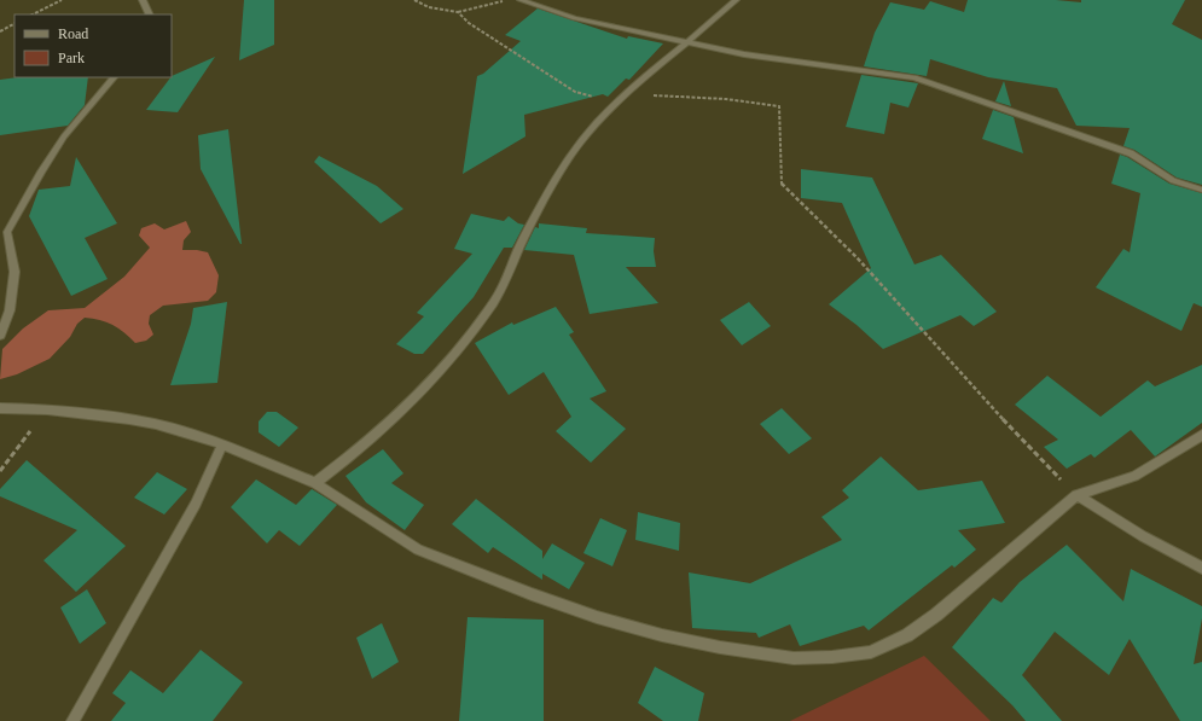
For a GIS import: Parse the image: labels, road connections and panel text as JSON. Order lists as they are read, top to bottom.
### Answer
{
  "legend": ["Road", "Park"]
}
